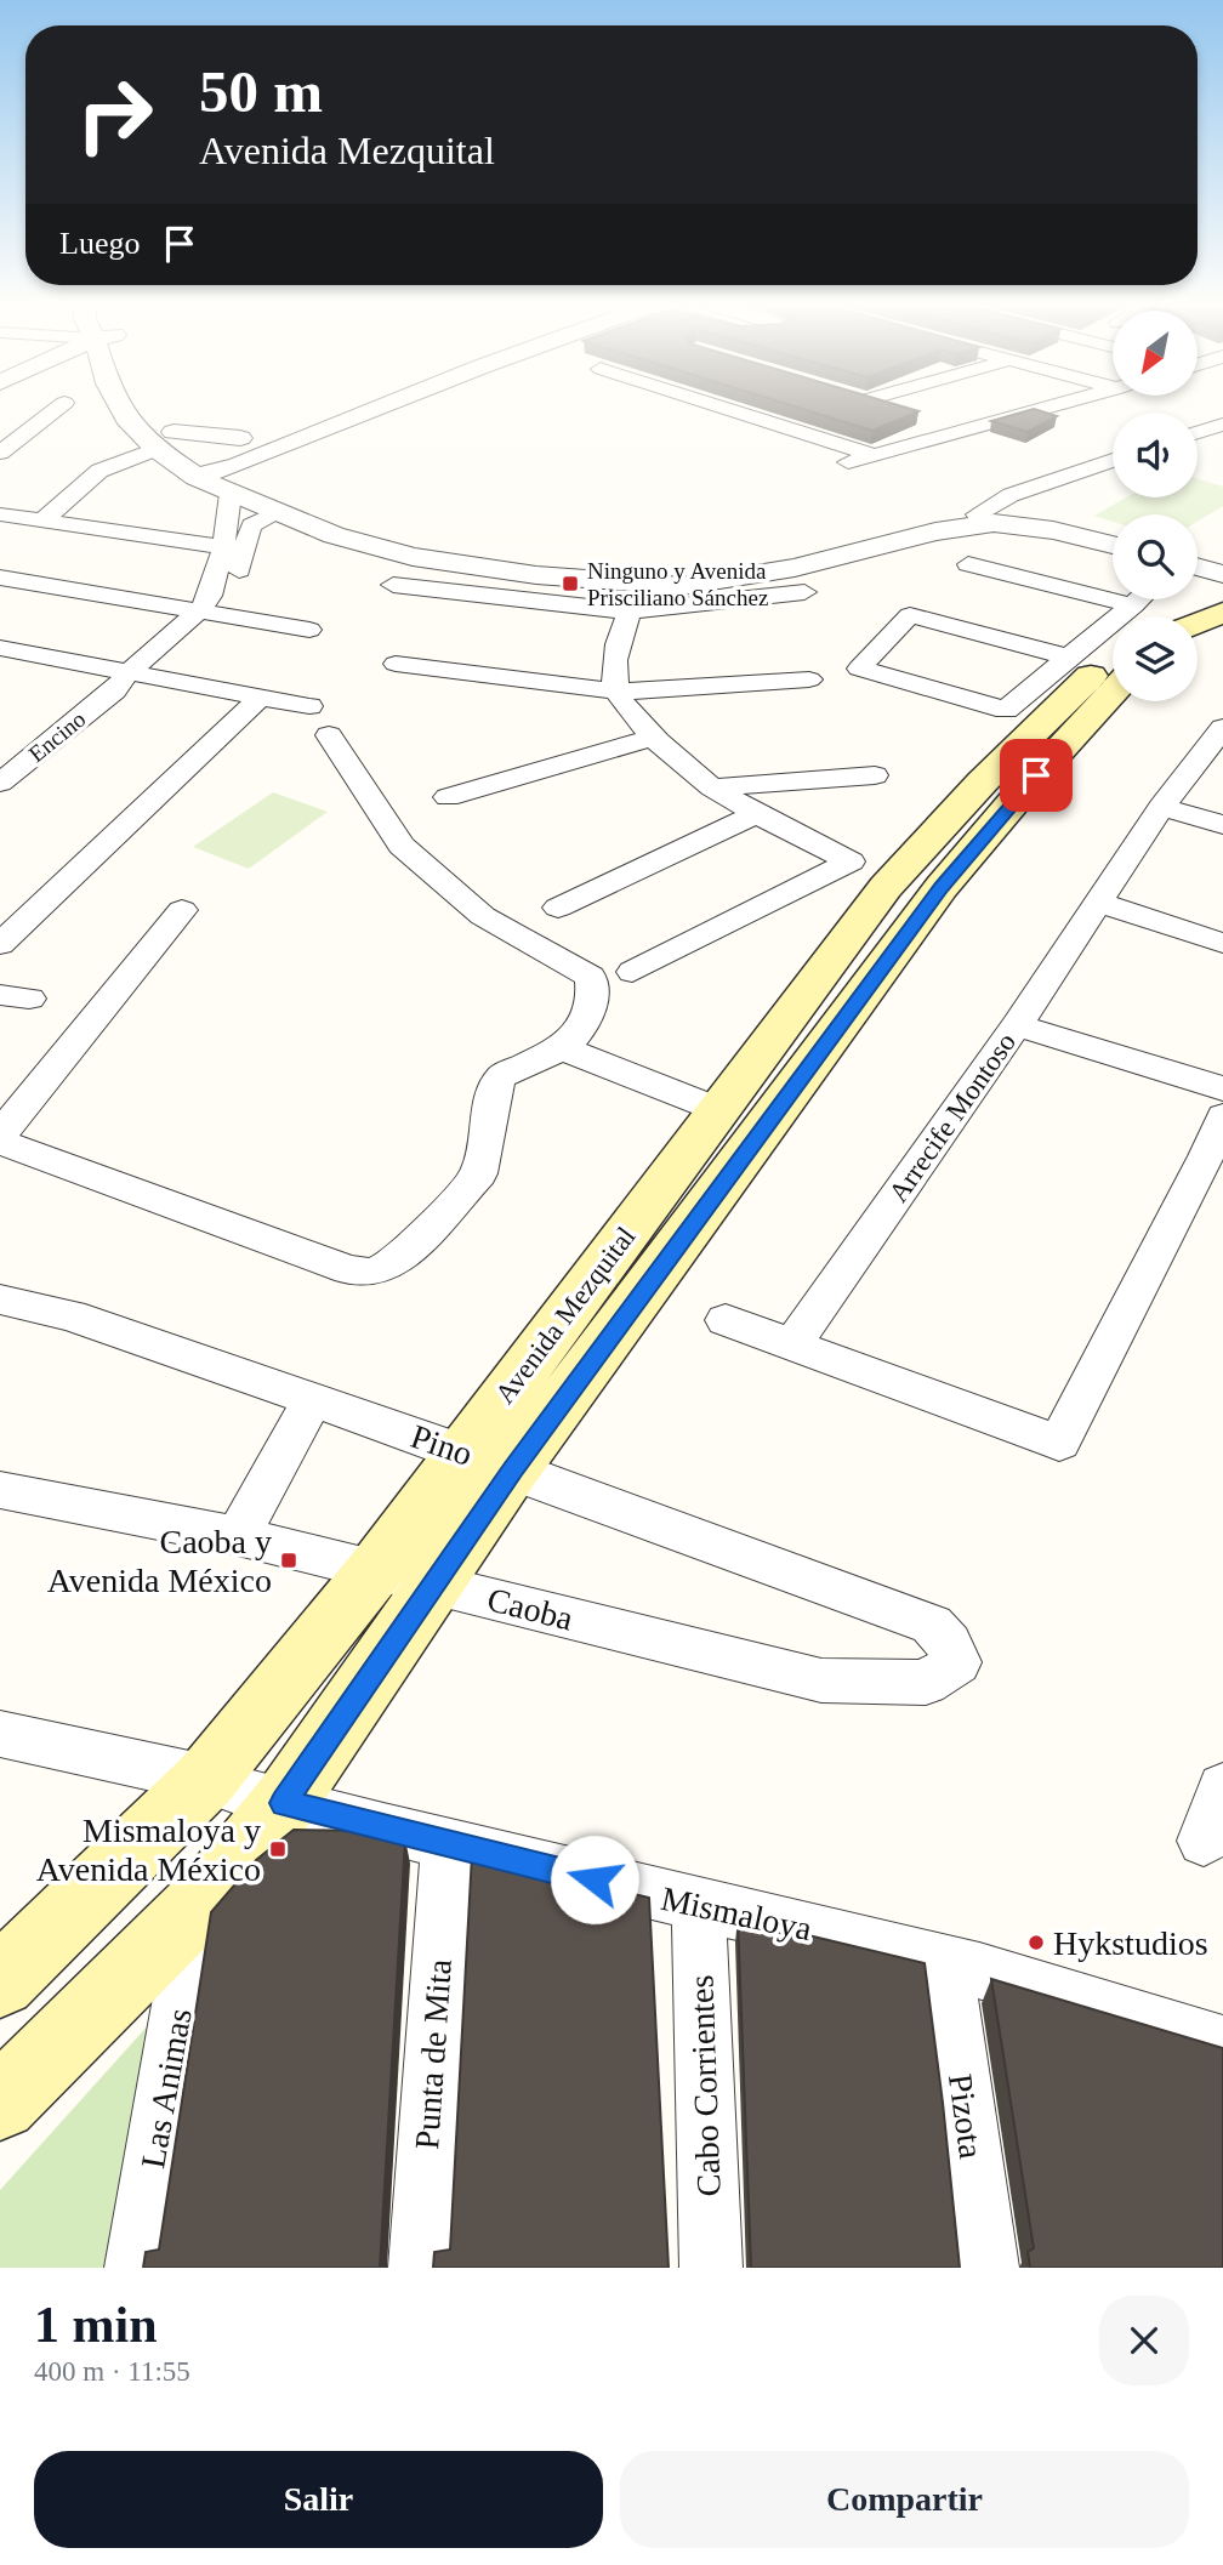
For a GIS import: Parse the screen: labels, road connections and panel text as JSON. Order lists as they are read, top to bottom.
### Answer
{
  "streets": {
    "main road": ["Avenida Mezquital"],
    "street": [
      "Encino",
      "Arrecife Montoso",
      "Pino",
      "Caoba",
      "Mismaloya",
      "Punta de Mita",
      "Cabo Corrientes",
      "Las Animas",
      "Pizota"
    ]
  },
  "crossings": [
    ["Avenida Mezquital", "Pino"],
    ["Avenida Mezquital", "Caoba"],
    ["Avenida Mezquital", "Mismaloya"],
    ["Avenida Mezquital", "Las Animas"],
    ["Pino", "Caoba"],
    ["Mismaloya", "Punta de Mita"],
    ["Mismaloya", "Cabo Corrientes"],
    ["Mismaloya", "Pizota"]
  ],
  "places": {
    "transit": ["Ninguno y Avenida Prisciliano Sánchez", "Caoba y Avenida México", "Mismaloya y Avenida México"],
    "other": ["Hykstudios"]
  },
  "north": "bottom left",
  "page": {
    "turn": ["50 m", "Avenida Mezquital"],
    "then": "Luego",
    "heading": ["1 min", "400 m · 11:55"],
    "buttons": ["Salir", "Compartir"]
  }
}
